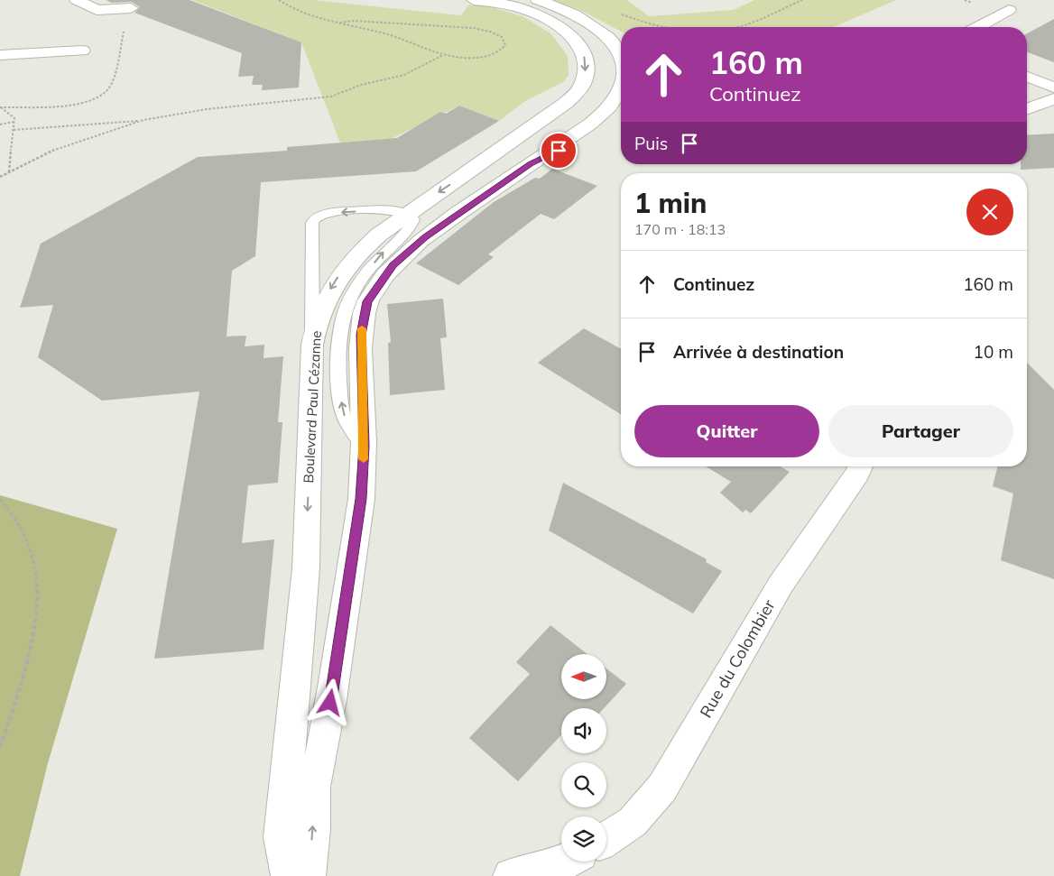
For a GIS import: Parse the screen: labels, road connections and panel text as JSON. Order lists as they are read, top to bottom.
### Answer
{
  "streets": {
    "street": ["Boulevard Paul Cézanne", "Rue du Colombier"]
  },
  "north": "left",
  "page": {
    "turn": ["160 m", "Continuez"],
    "then": "Puis",
    "heading": ["1 min", "170 m · 18:13"],
    "list": [
      {
        "name": "Continuez",
        "value": "160 m"
      },
      {
        "name": "Arrivée à destination",
        "value": "10 m"
      }
    ],
    "buttons": ["Quitter", "Partager"]
  }
}
